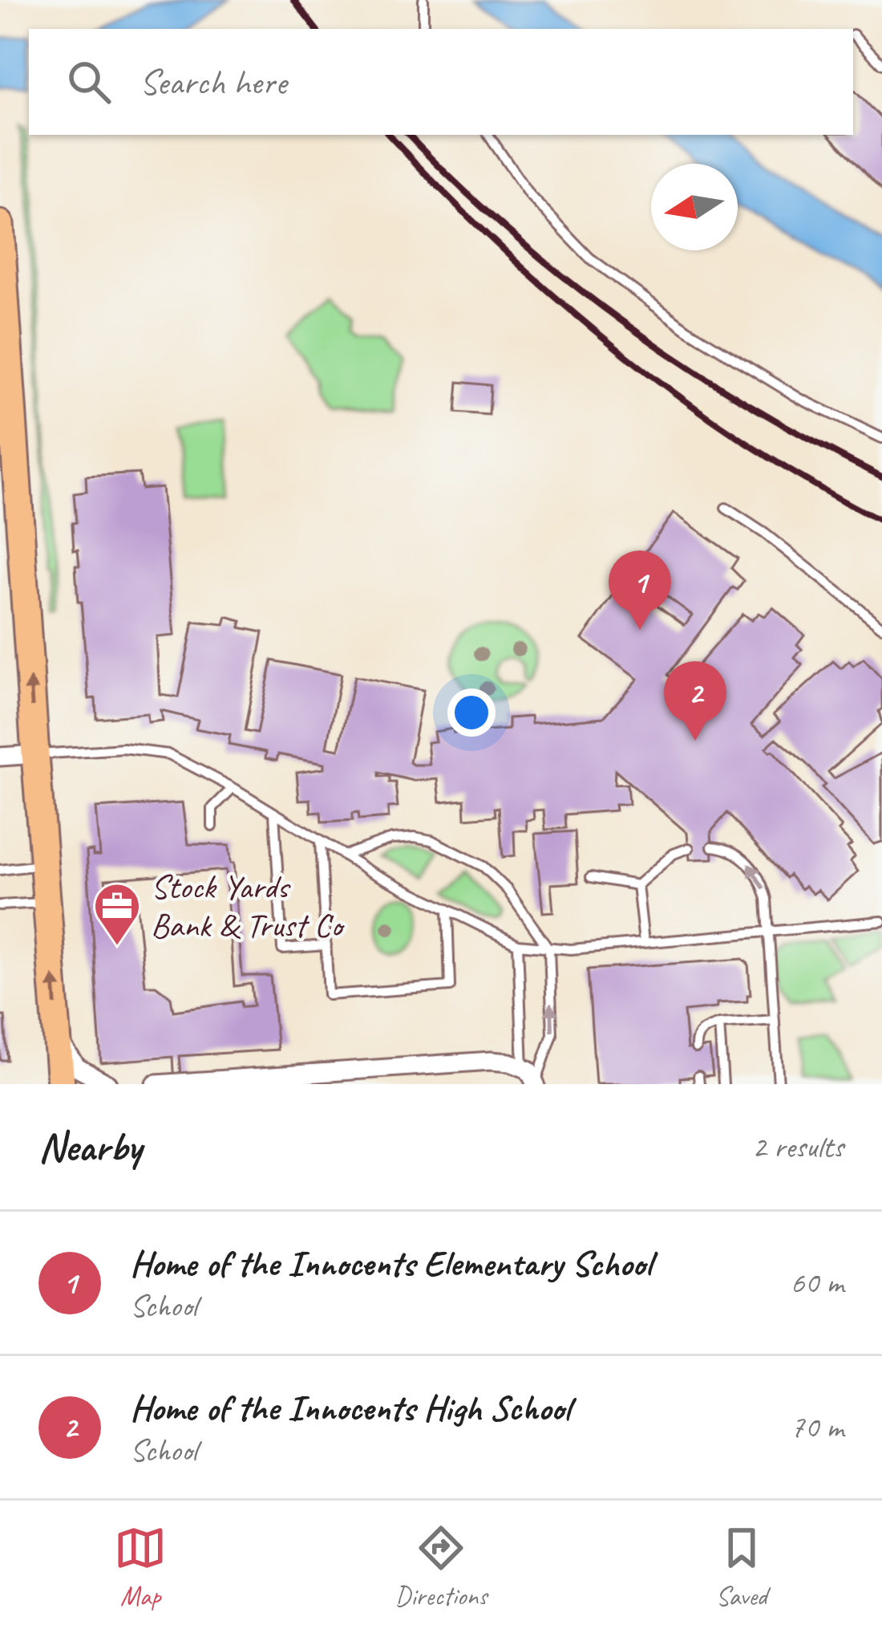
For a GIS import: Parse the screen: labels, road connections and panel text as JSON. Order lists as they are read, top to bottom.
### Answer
{
  "places": {
    "office": ["Stock Yards Bank & Trust Co"]
  },
  "north": "left",
  "page": {
    "search": "Search here",
    "pins": ["1", "2"],
    "heading": ["Nearby", "2 results"],
    "list": [
      {
        "mark": "1",
        "name": "Home of the Innocents Elementary School",
        "note": "School",
        "value": "60 m"
      },
      {
        "mark": "2",
        "name": "Home of the Innocents High School",
        "note": "School",
        "value": "70 m"
      }
    ],
    "nav": ["Map", "Directions", "Saved"]
  }
}
